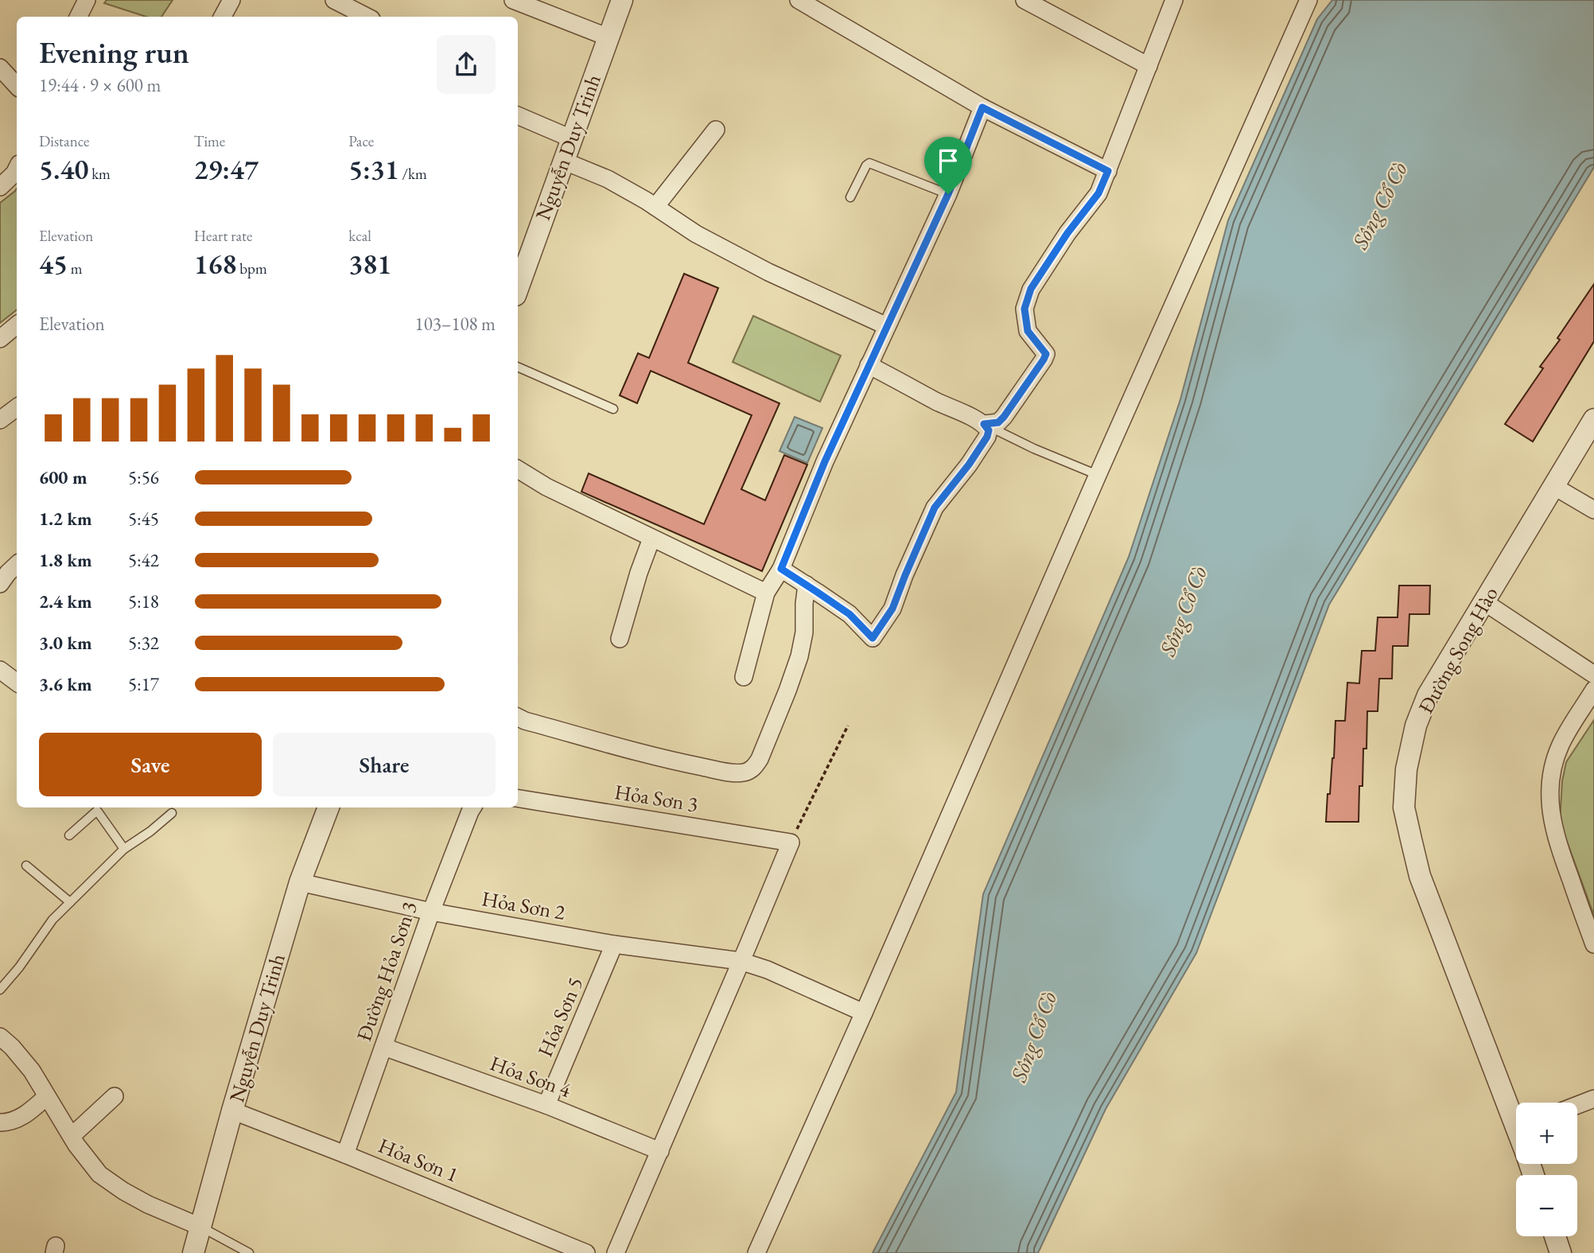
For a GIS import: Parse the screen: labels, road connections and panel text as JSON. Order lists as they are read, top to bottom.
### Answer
{
  "streets": {
    "street": [
      "Nguyễn Duy Trinh",
      "Đường Song Hào",
      "Hỏa Sơn 3",
      "Hỏa Sơn 2",
      "Đường Hỏa Sơn 3",
      "Hỏa Sơn 5",
      "Hỏa Sơn 4",
      "Hỏa Sơn 1"
    ]
  },
  "crossings": [
    ["Nguyễn Duy Trinh", "Hỏa Sơn 2"],
    ["Nguyễn Duy Trinh", "Hỏa Sơn 1"],
    ["Hỏa Sơn 2", "Đường Hỏa Sơn 3"],
    ["Hỏa Sơn 2", "Hỏa Sơn 5"],
    ["Đường Hỏa Sơn 3", "Hỏa Sơn 4"],
    ["Đường Hỏa Sơn 3", "Hỏa Sơn 1"],
    ["Hỏa Sơn 5", "Hỏa Sơn 4"]
  ],
  "water": ["Sông Cổ Cò"],
  "page": {
    "heading": ["Evening run", "19:44 · 9 × 600 m"],
    "stats": [
      ["Distance", "5.40 km"],
      ["Time", "29:47"],
      ["Pace", "5:31 /km"],
      ["Elevation", "45 m"],
      ["Heart rate", "168 bpm"],
      ["kcal", "381"]
    ],
    "chart": ["Elevation", "103–108 m"],
    "list": [
      {
        "name": "600 m",
        "note": "5:56"
      },
      {
        "name": "1.2 km",
        "note": "5:45"
      },
      {
        "name": "1.8 km",
        "note": "5:42"
      },
      {
        "name": "2.4 km",
        "note": "5:18"
      },
      {
        "name": "3.0 km",
        "note": "5:32"
      },
      {
        "name": "3.6 km",
        "note": "5:17"
      }
    ],
    "buttons": ["Save", "Share"],
    "map_buttons": ["+", "−"]
  }
}
